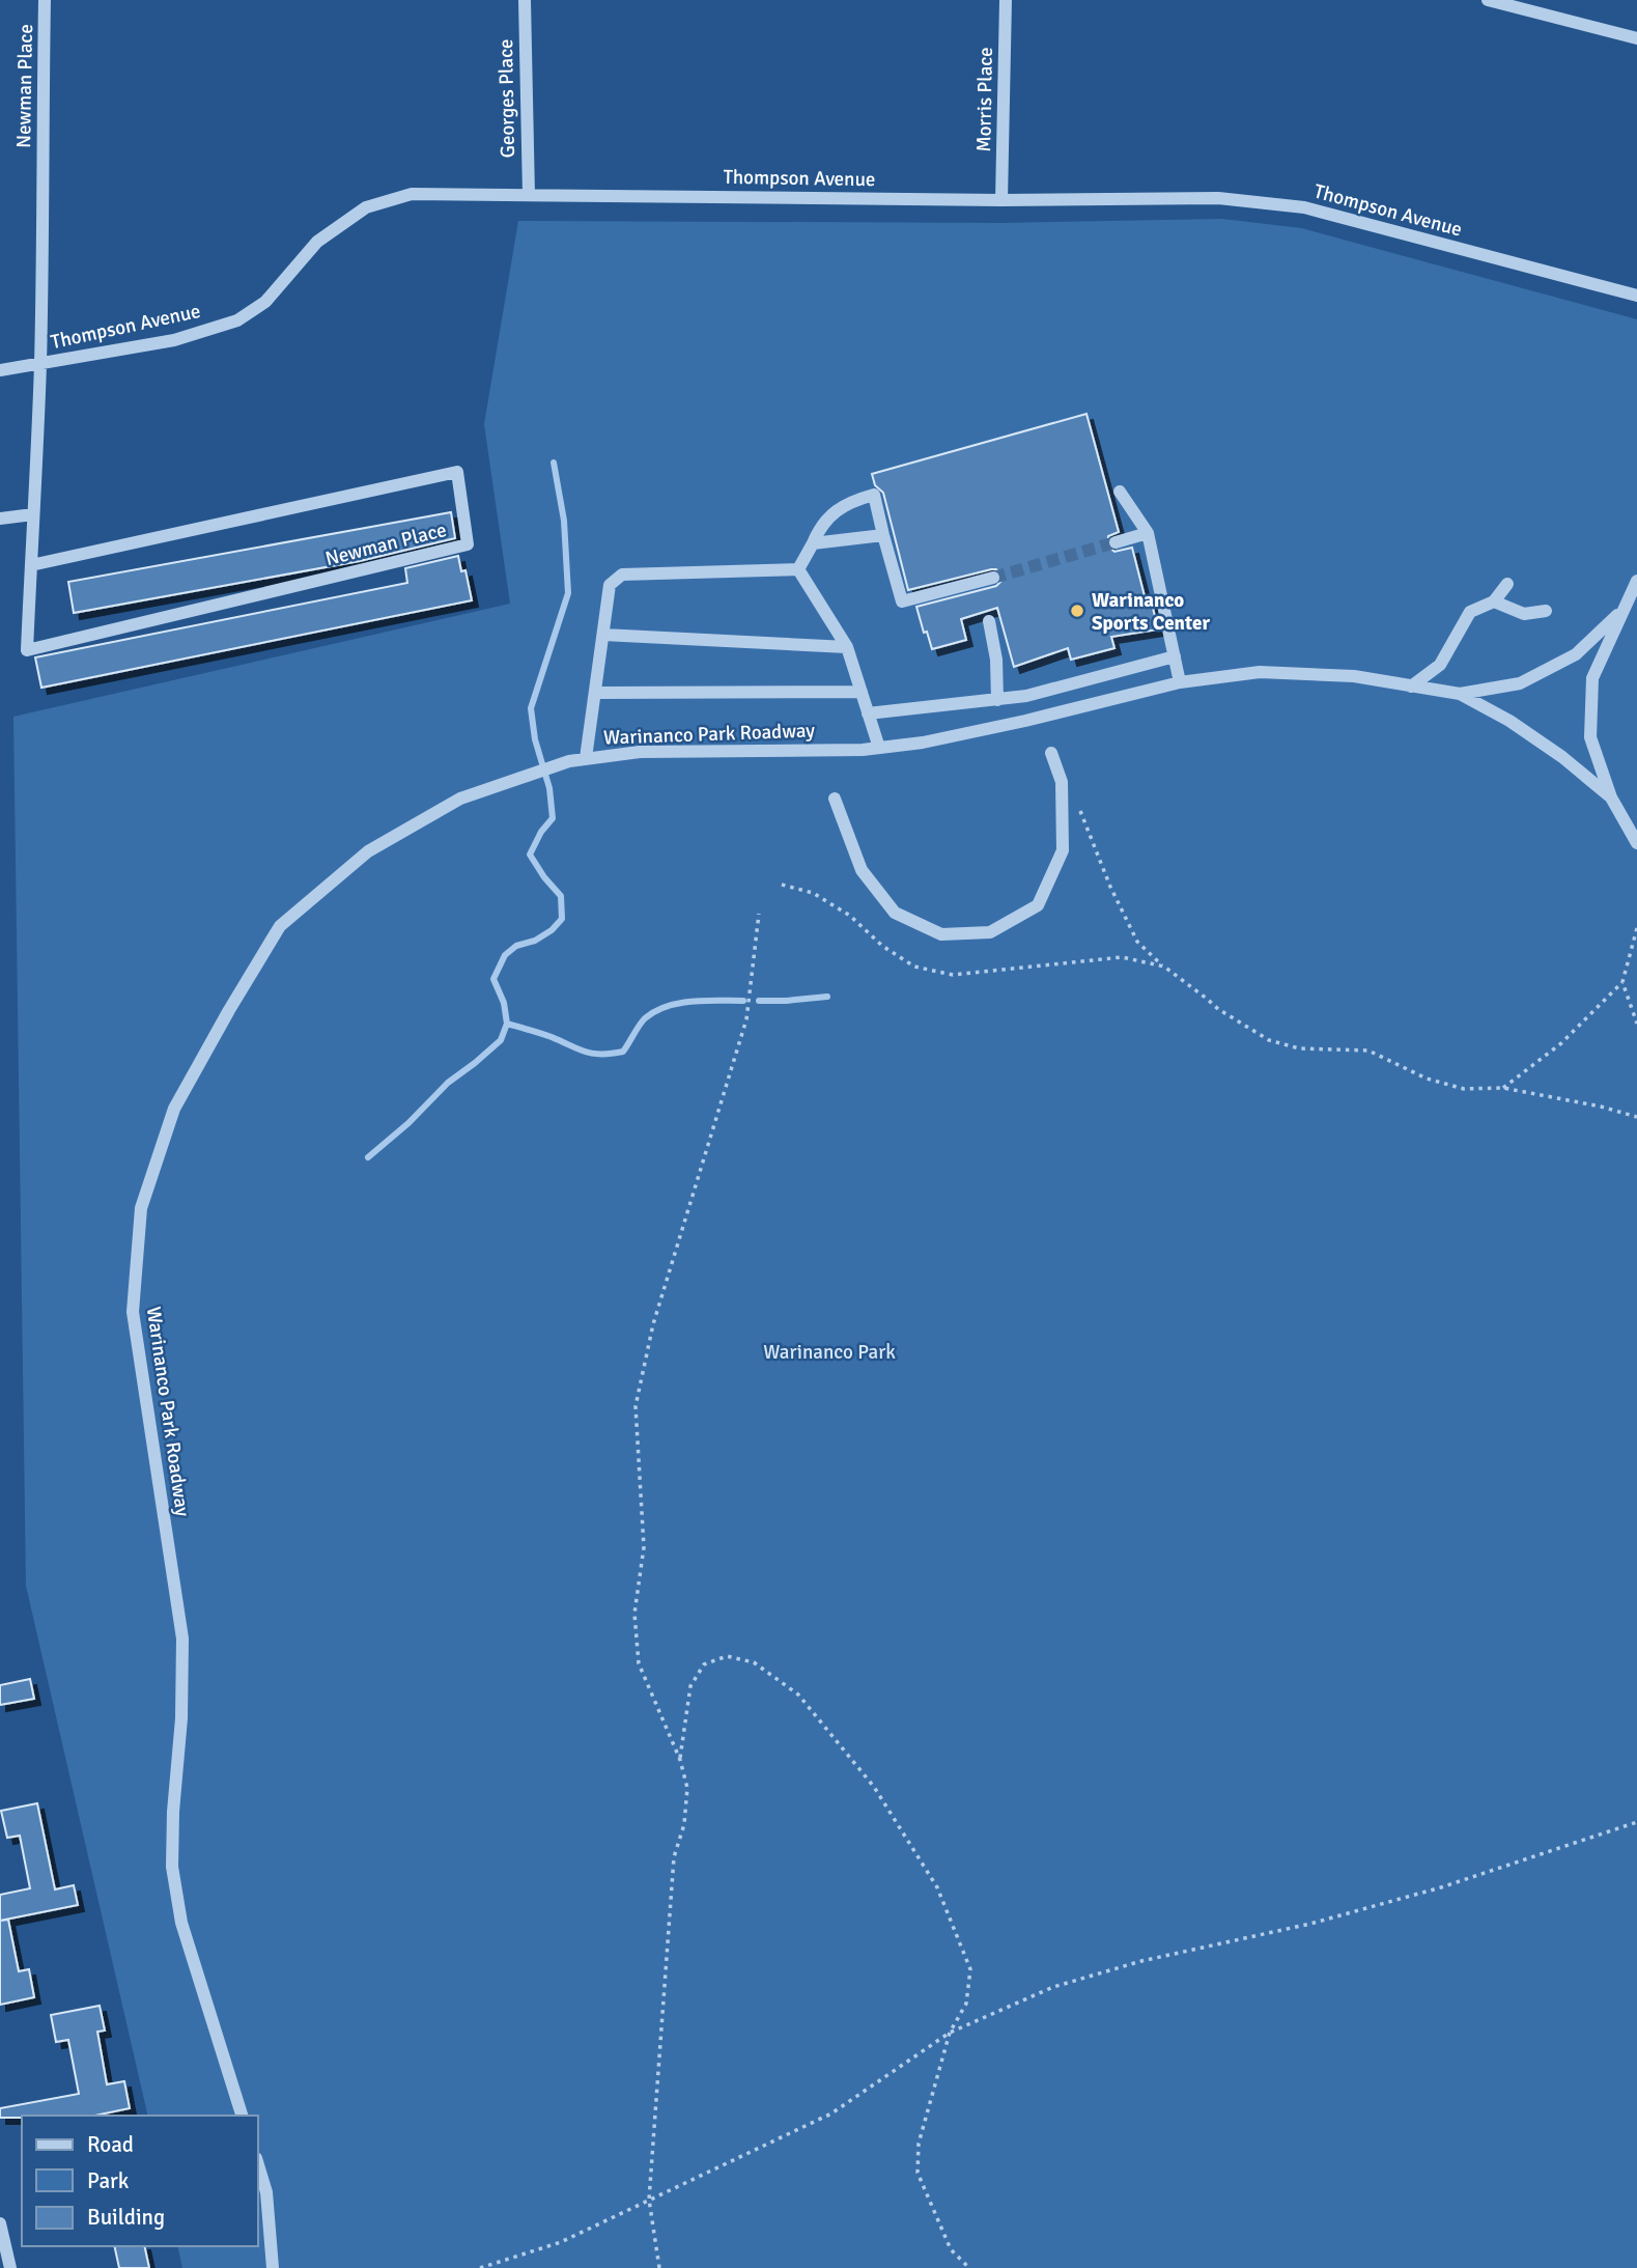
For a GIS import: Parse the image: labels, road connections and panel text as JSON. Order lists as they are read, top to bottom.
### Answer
{
  "streets": {
    "street": [
      "Newman Place",
      "Georges Place",
      "Morris Place",
      "Thompson Avenue",
      "Warinanco Park Roadway"
    ]
  },
  "crossings": [
    ["Newman Place", "Thompson Avenue"],
    ["Georges Place", "Thompson Avenue"],
    ["Morris Place", "Thompson Avenue"]
  ],
  "parks": ["Warinanco Park"],
  "places": ["Warinanco Sports Center"],
  "legend": ["Road", "Park", "Building"]
}
